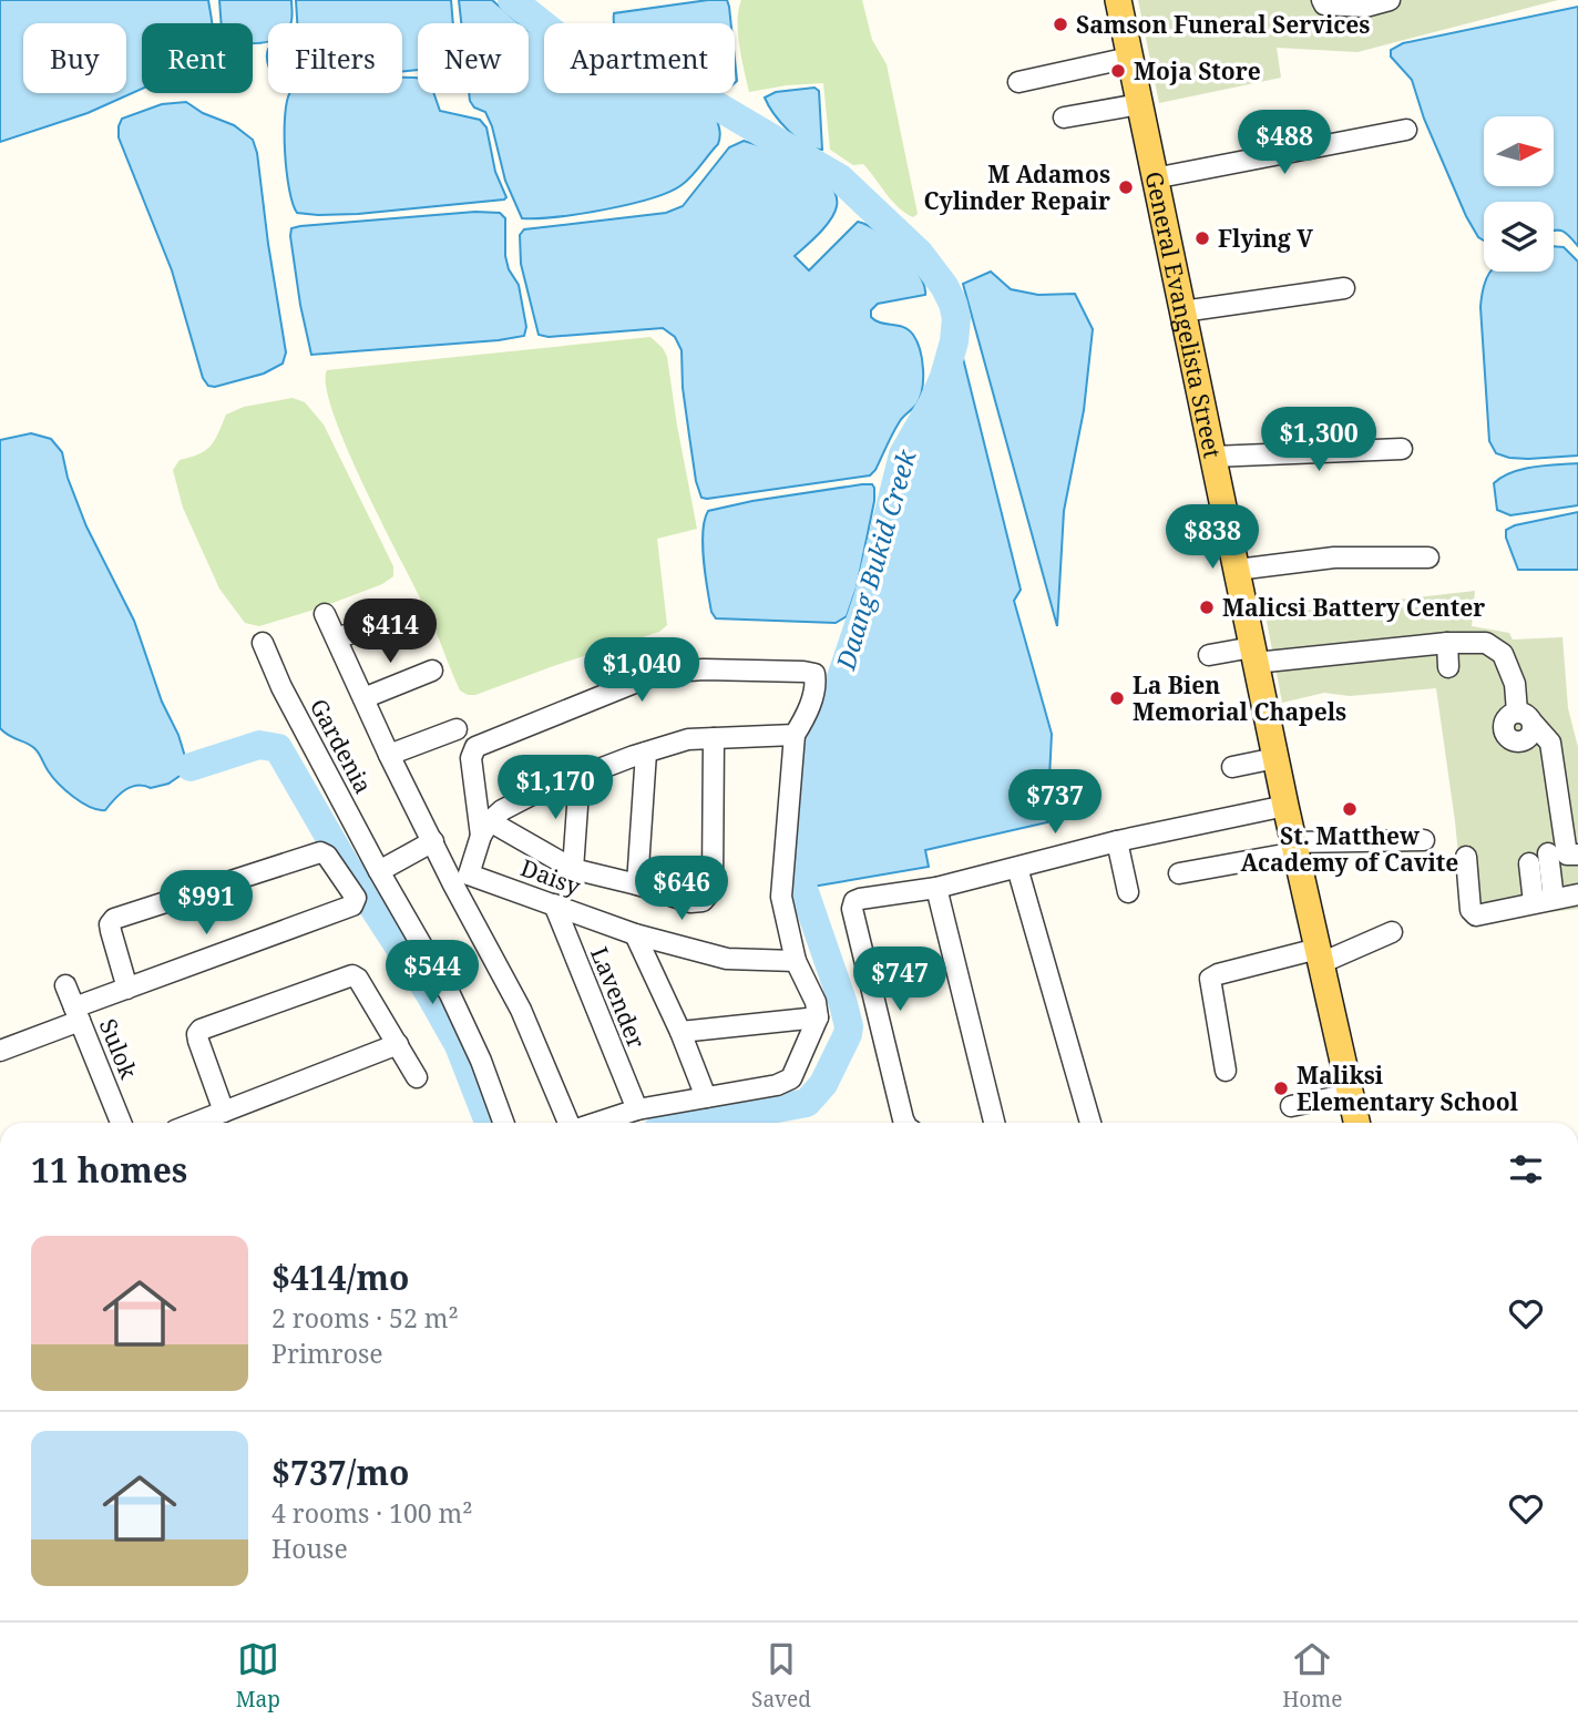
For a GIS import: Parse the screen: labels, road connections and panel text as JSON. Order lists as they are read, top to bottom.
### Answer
{
  "streets": {
    "main road": ["General Evangelista Street"],
    "street": [
      "Gardenia",
      "Daisy",
      "Lavender",
      "Sulok"
    ]
  },
  "crossings": [
    ["Daisy", "Lavender"]
  ],
  "water": ["Daang Bukid Creek"],
  "places": [
    "Samson Funeral Services",
    "Moja Store",
    "M Adamos Cylinder Repair",
    "Flying V",
    "Malicsi Battery Center",
    "La Bien Memorial Chapels",
    "St. Matthew Academy of Cavite",
    "Maliksi Elementary School"
  ],
  "north": "right",
  "page": {
    "chip": [
      "Buy",
      "Rent",
      "Filters",
      "New",
      "Apartment"
    ],
    "price": [
      "$488",
      "$1,300",
      "$838",
      "$414",
      "$1,040",
      "$1,170",
      "$737",
      "$646",
      "$991",
      "$544",
      "$747"
    ],
    "heading": "11 homes",
    "list": [
      {
        "name": "$414/mo",
        "note": "2 rooms · 52 m² · Primrose"
      },
      {
        "name": "$737/mo",
        "note": "4 rooms · 100 m² · House"
      }
    ],
    "tabs": ["Map", "Saved", "Home"]
  }
}
